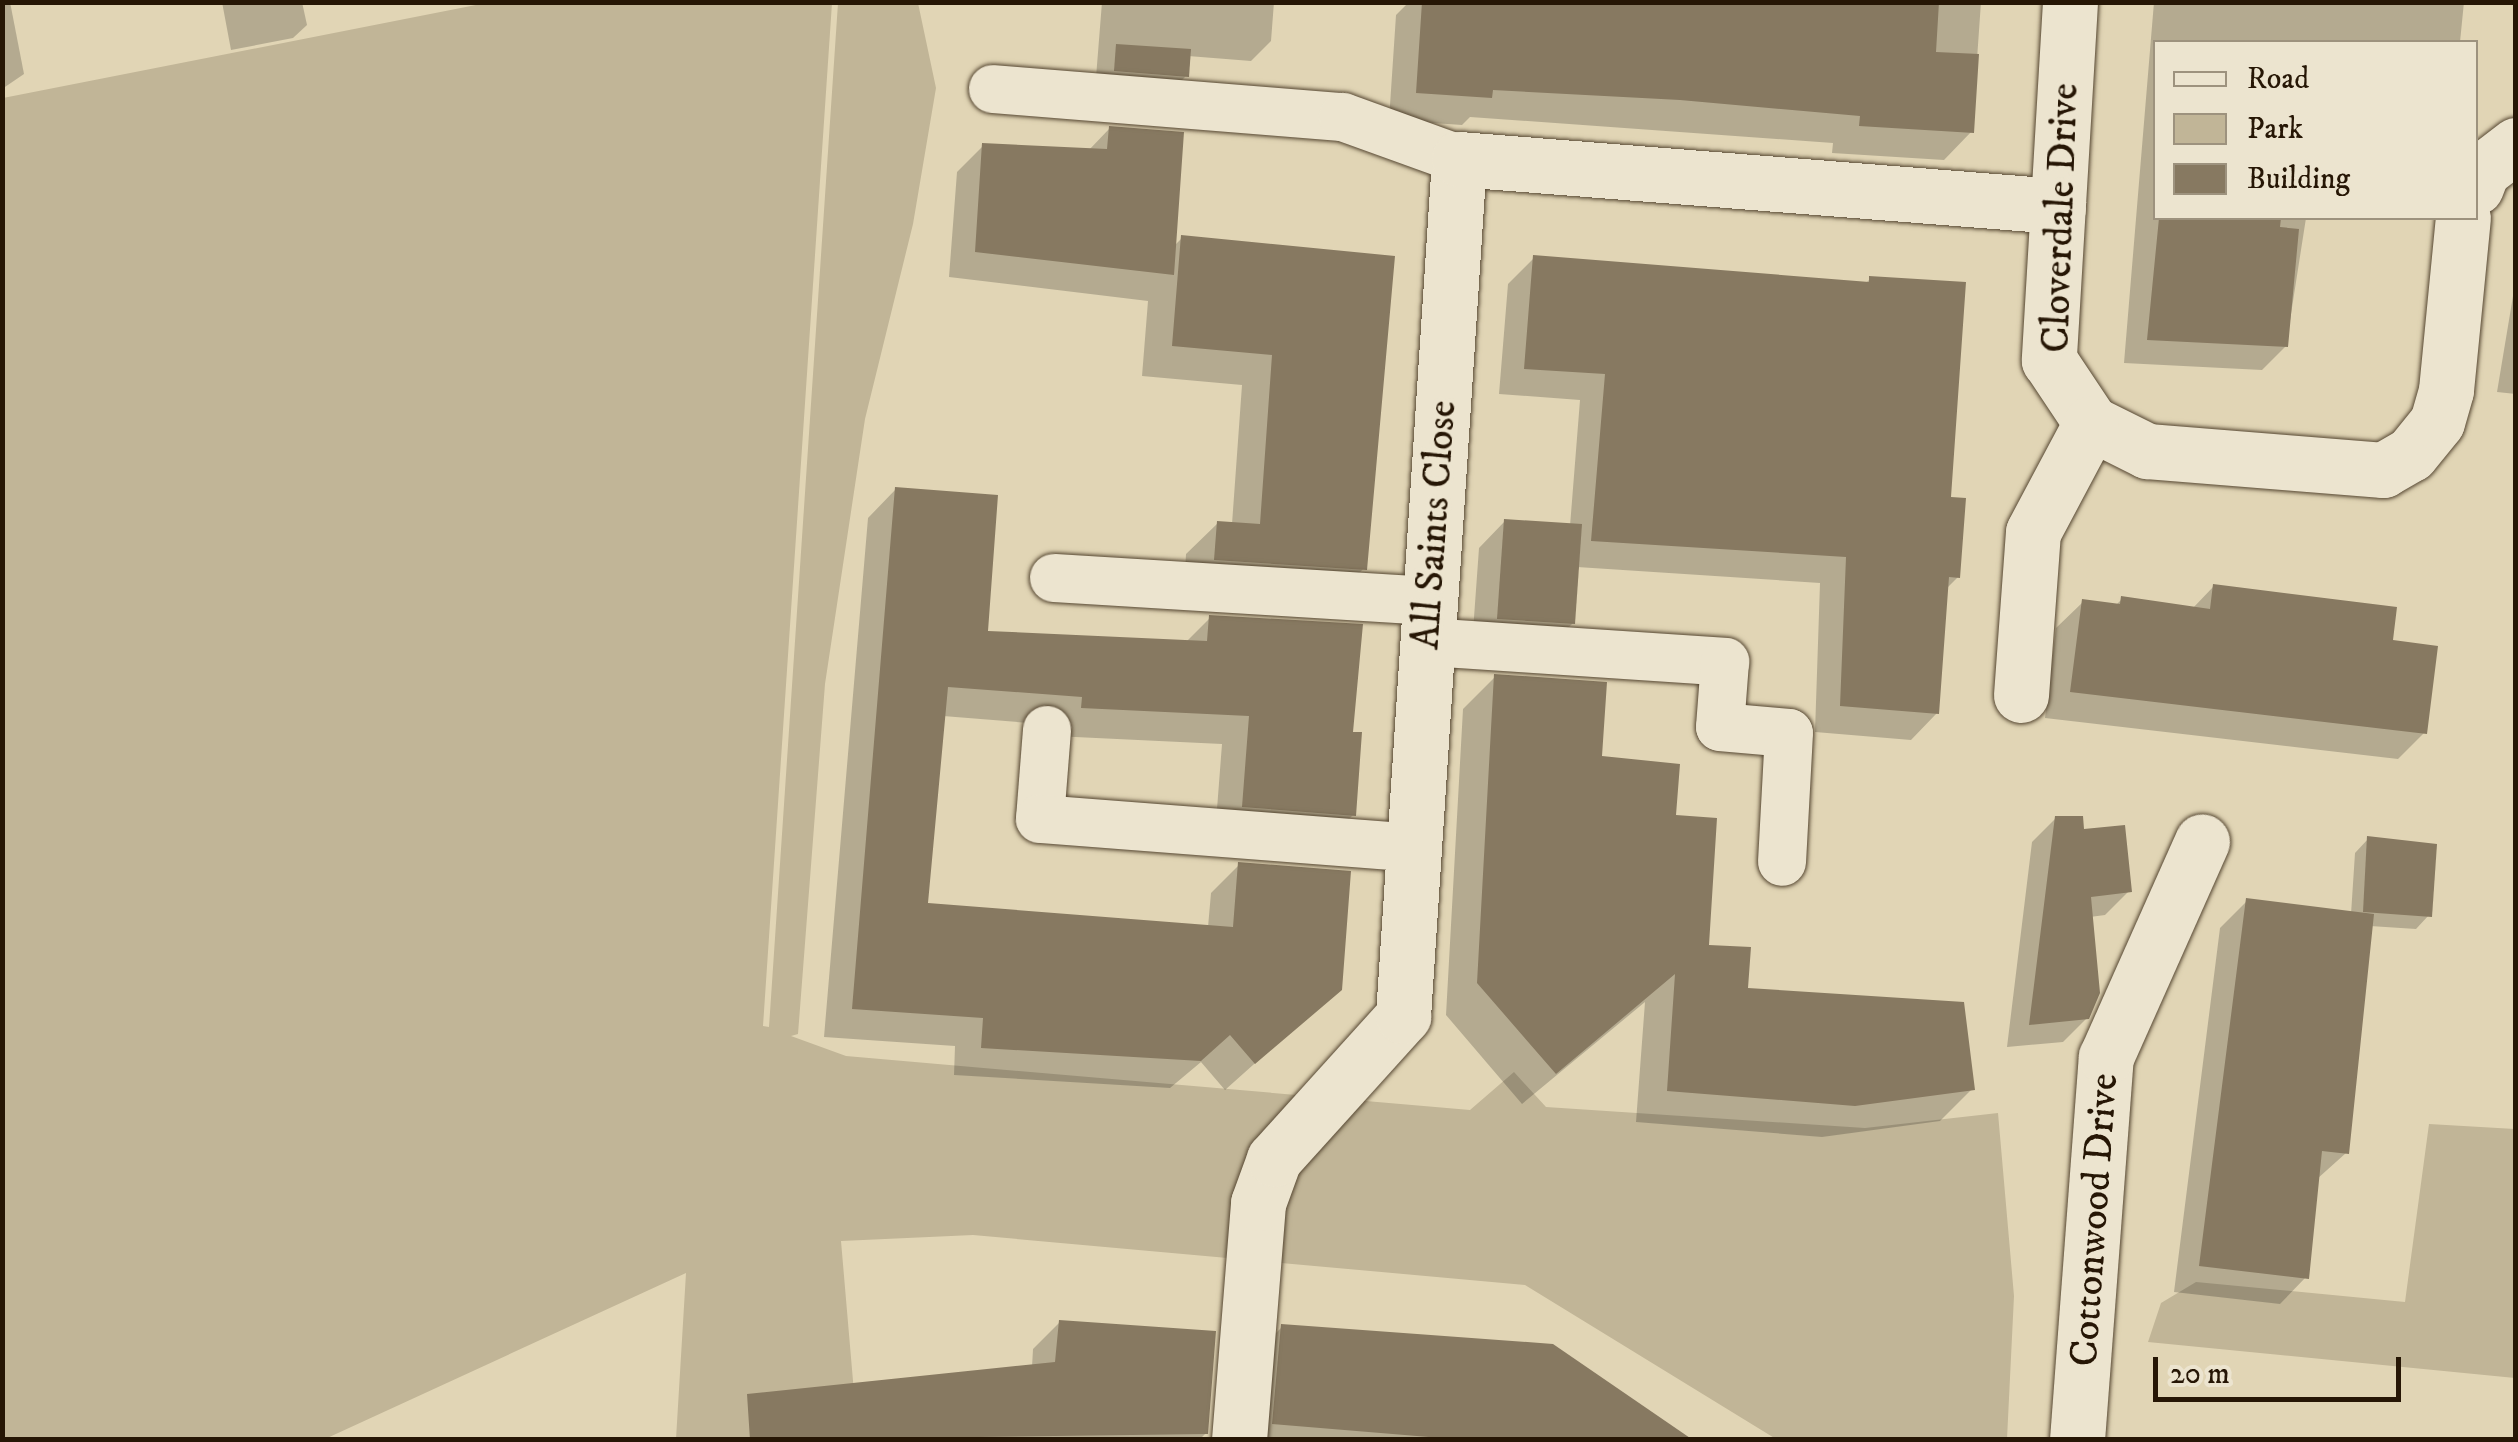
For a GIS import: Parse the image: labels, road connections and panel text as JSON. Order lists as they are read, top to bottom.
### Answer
{
  "streets": {
    "street": ["Cloverdale Drive", "All Saints Close", "Cottonwood Drive"]
  },
  "legend": ["Road", "Park", "Building"],
  "scale_bar": "20 m"
}
